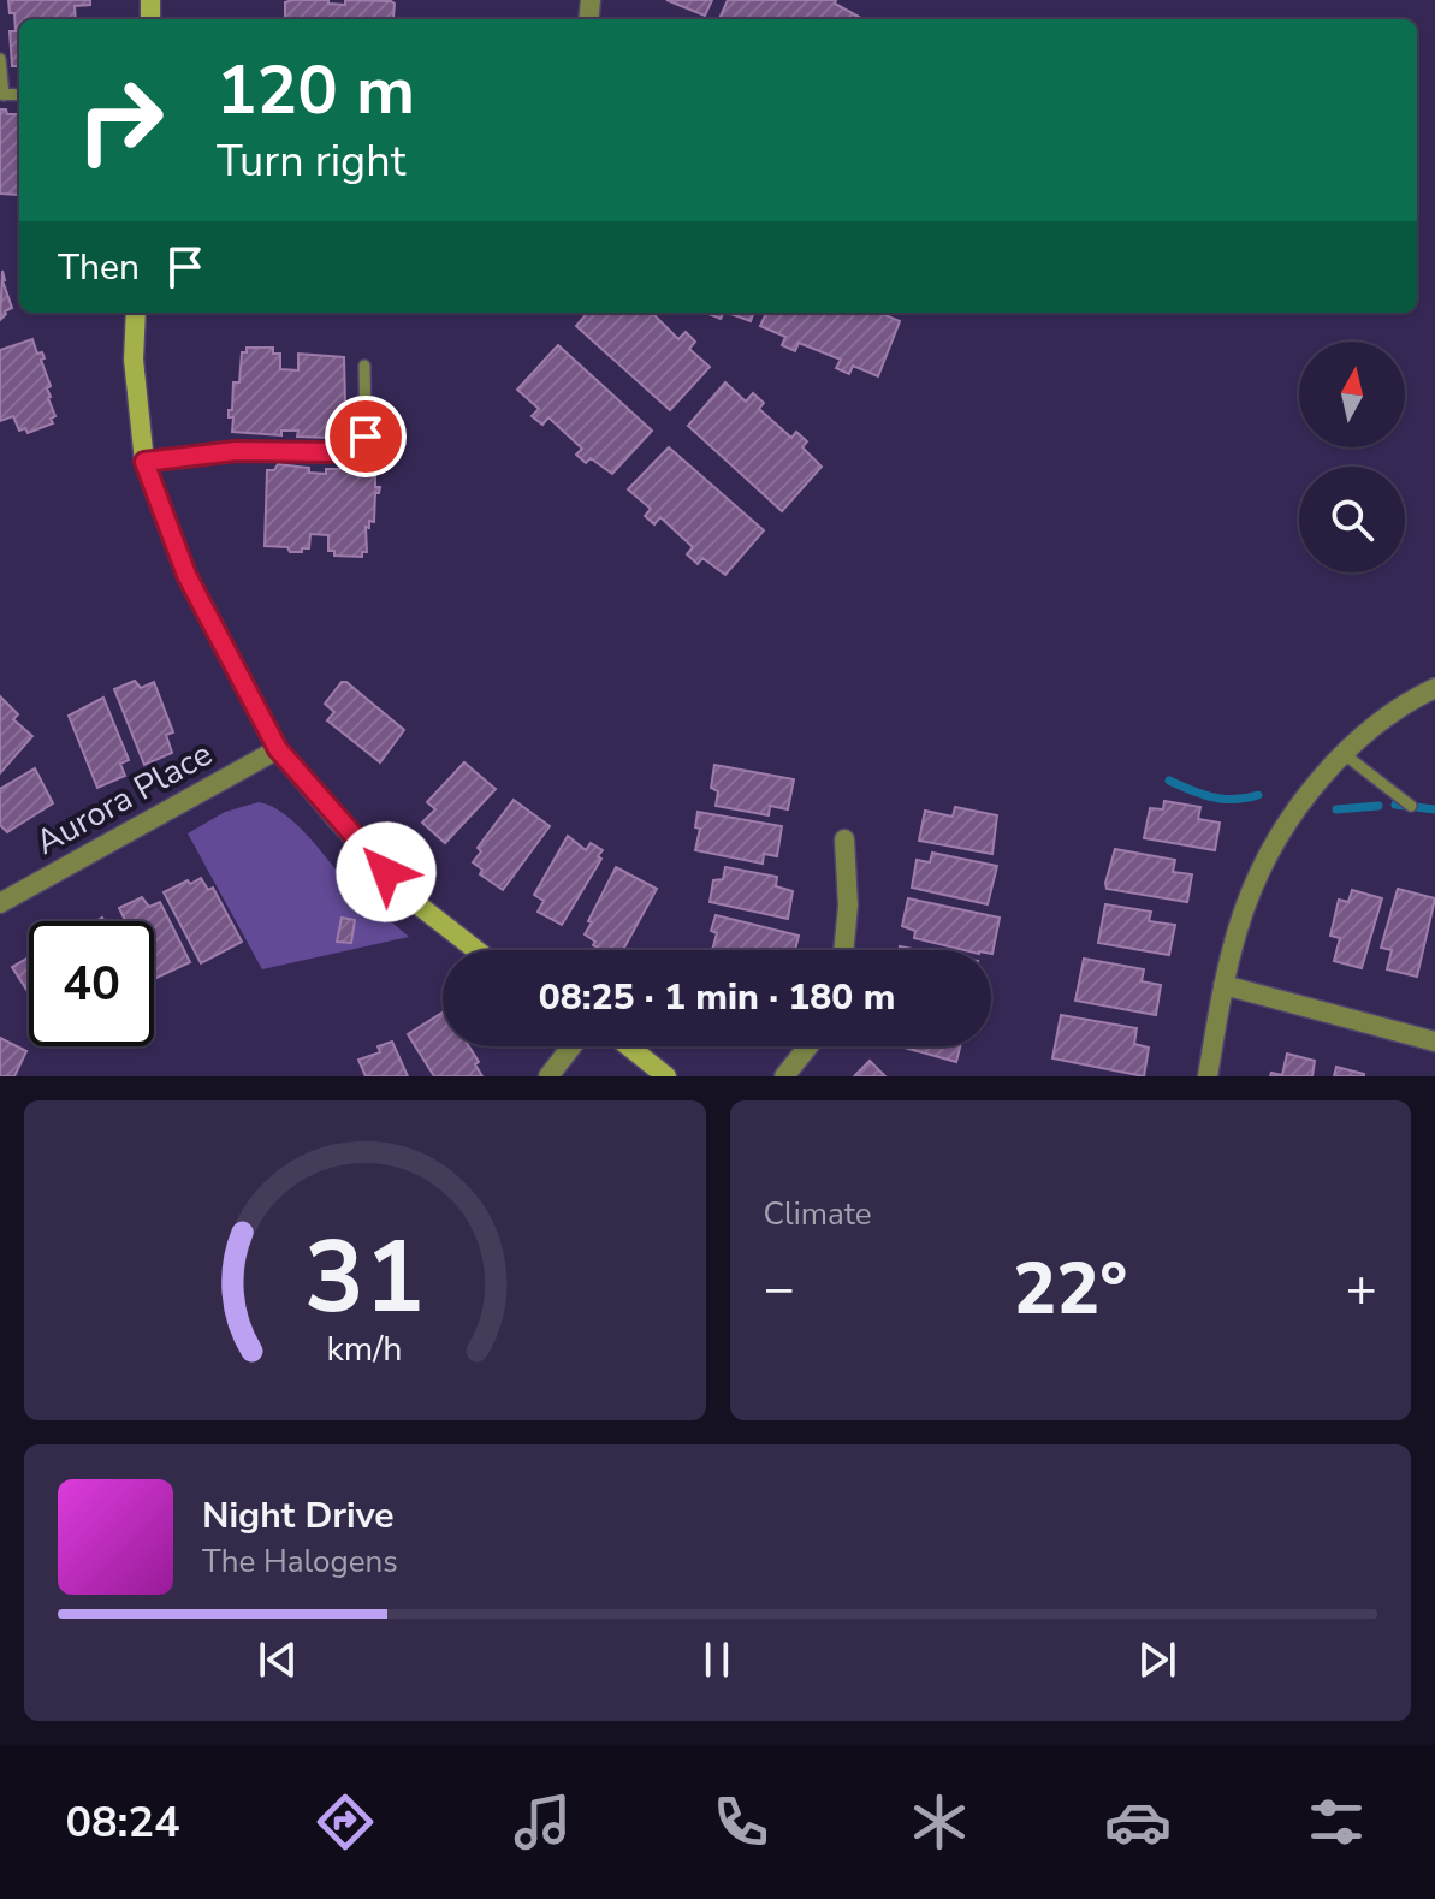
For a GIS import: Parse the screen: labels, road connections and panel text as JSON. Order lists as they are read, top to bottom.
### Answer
{
  "streets": {
    "street": ["Aurora Place"]
  },
  "north": "top",
  "page": {
    "turn": ["120 m", "Turn right"],
    "then": "Then",
    "limit": "40",
    "trip": "08:25 · 1 min · 180 m",
    "tile": "Climate",
    "heat": ["−", "22°", "+"],
    "song": ["Night Drive", "The Halogens"],
    "tabs": "08:24",
    "gauge": ["31", "km/h"]
  }
}
